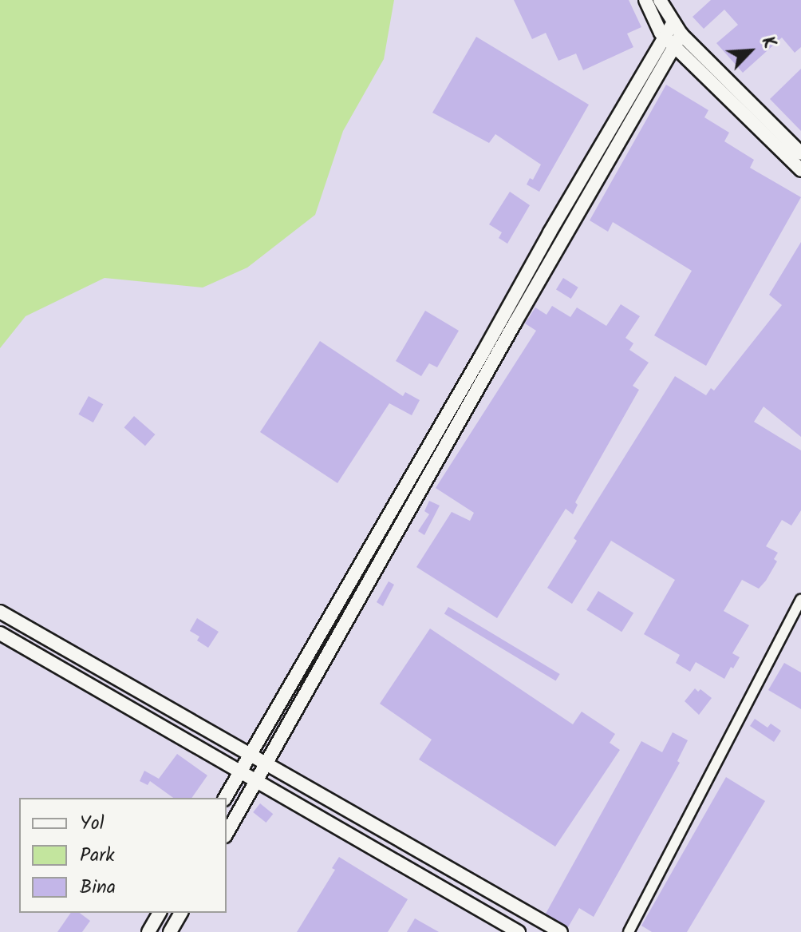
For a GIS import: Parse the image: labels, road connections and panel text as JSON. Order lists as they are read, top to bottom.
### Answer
{
  "legend": ["Yol", "Park", "Bina"],
  "north": "top right"
}
